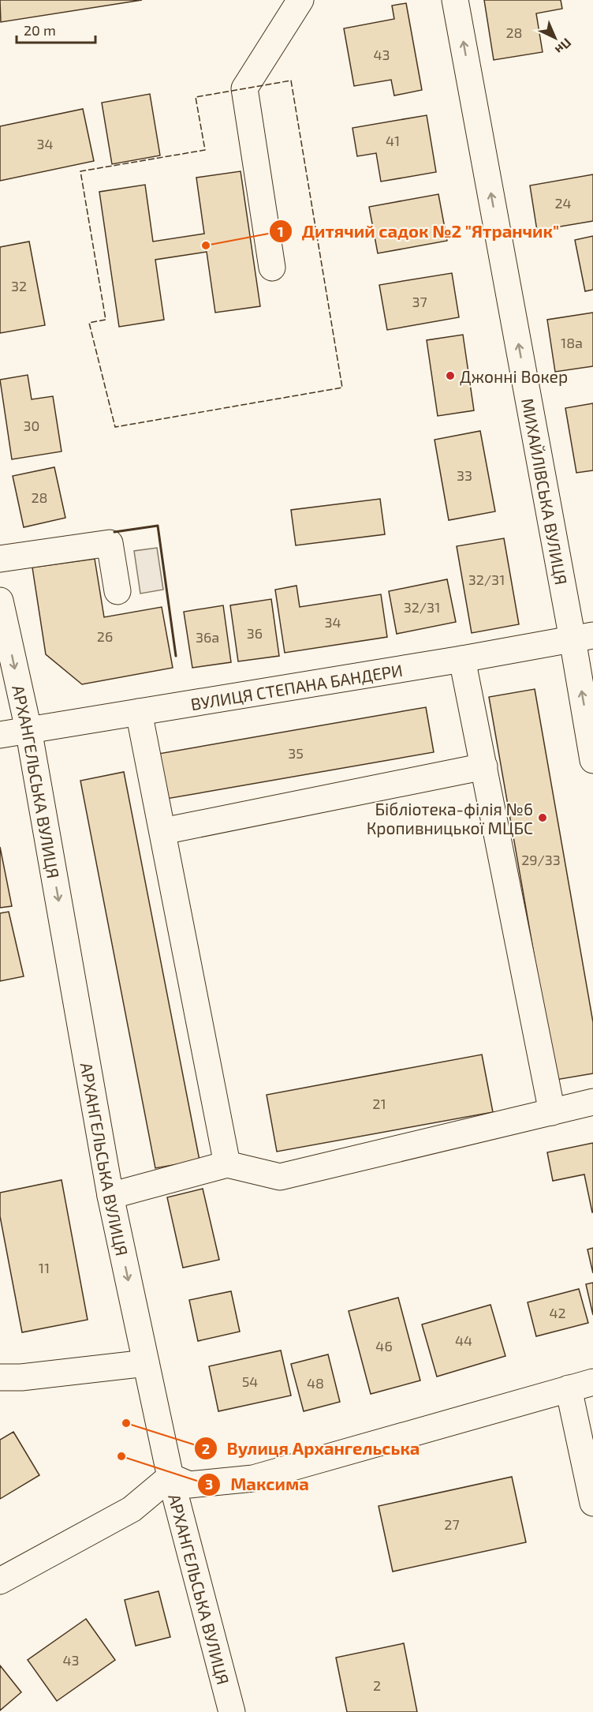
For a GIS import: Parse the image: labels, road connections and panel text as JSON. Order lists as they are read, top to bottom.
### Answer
{
  "streets": {
    "street": ["МИХАЙЛІВСЬКА ВУЛИЦЯ", "ВУЛИЦЯ СТЕПАНА БАНДЕРИ", "АРХАНГЕЛЬСЬКА ВУЛИЦЯ"]
  },
  "crossings": [
    ["МИХАЙЛІВСЬКА ВУЛИЦЯ", "ВУЛИЦЯ СТЕПАНА БАНДЕРИ"],
    ["ВУЛИЦЯ СТЕПАНА БАНДЕРИ", "АРХАНГЕЛЬСЬКА ВУЛИЦЯ"]
  ],
  "places": [
    "Дитячий садок №2 \"Ятранчик\"",
    "Джонні Вокер",
    "Бібліотека-філія №6 Кропивницької МЦБС",
    "Вулиця Архангельська",
    "Максима"
  ],
  "house_numbers": [
    "28",
    "43",
    "41",
    "34",
    "24",
    "32",
    "37",
    "18а",
    "30",
    "33",
    "28",
    "32/31",
    "32/31",
    "34",
    "36",
    "26",
    "36а",
    "35",
    "29/33",
    "21",
    "11",
    "42",
    "44",
    "46",
    "54",
    "48",
    "27",
    "43",
    "2"
  ],
  "scale_bar": "20 m",
  "north": "bottom right"
}
